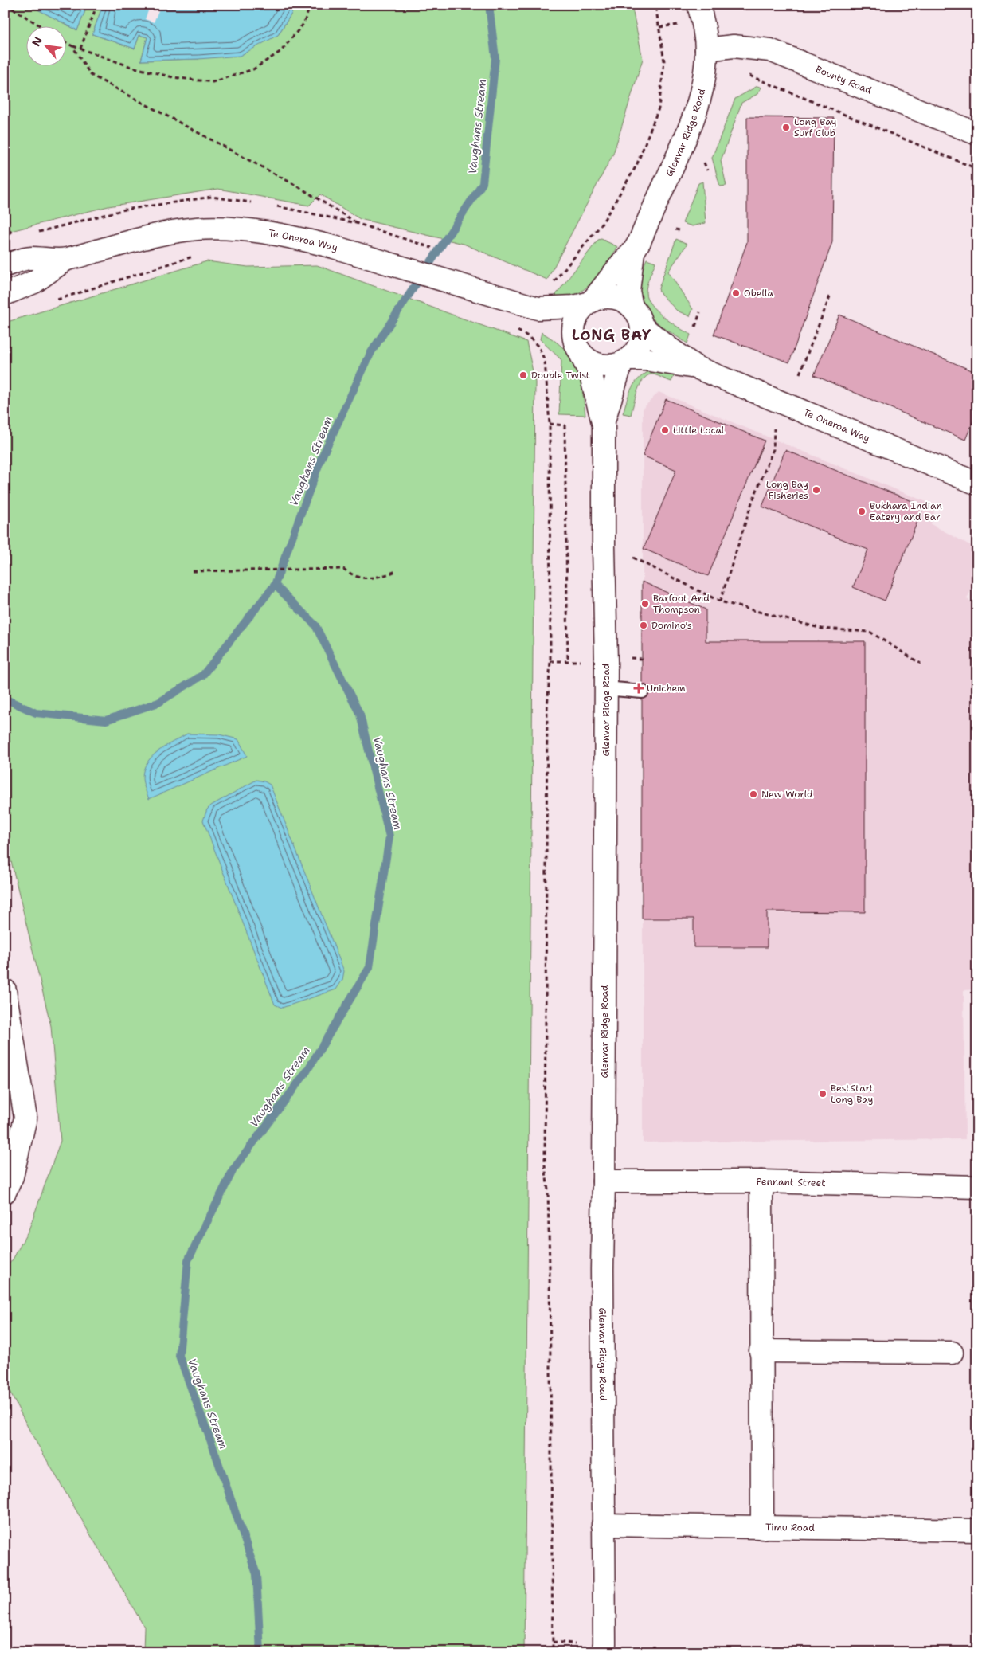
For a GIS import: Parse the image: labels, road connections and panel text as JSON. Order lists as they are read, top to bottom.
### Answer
{
  "streets": {
    "street": [
      "Bounty Road",
      "Glenvar Ridge Road",
      "Te Oneroa Way",
      "Pennant Street",
      "Timu Road"
    ]
  },
  "crossings": [
    ["Bounty Road", "Glenvar Ridge Road"],
    ["Glenvar Ridge Road", "Te Oneroa Way"],
    ["Glenvar Ridge Road", "Pennant Street"],
    ["Glenvar Ridge Road", "Timu Road"]
  ],
  "districts": ["LONG BAY"],
  "water": ["Vaughans Stream"],
  "places": {
    "other": [
      "Long Bay Surf Club",
      "Obella",
      "Double Twist",
      "Little Local",
      "Long Bay Fisheries",
      "Bukhara Indian Eatery and Bar",
      "Barfoot And Thompson",
      "Domino's",
      "New World",
      "BestStart Long Bay"
    ],
    "health": ["Unichem"]
  },
  "north": "top left"
}
